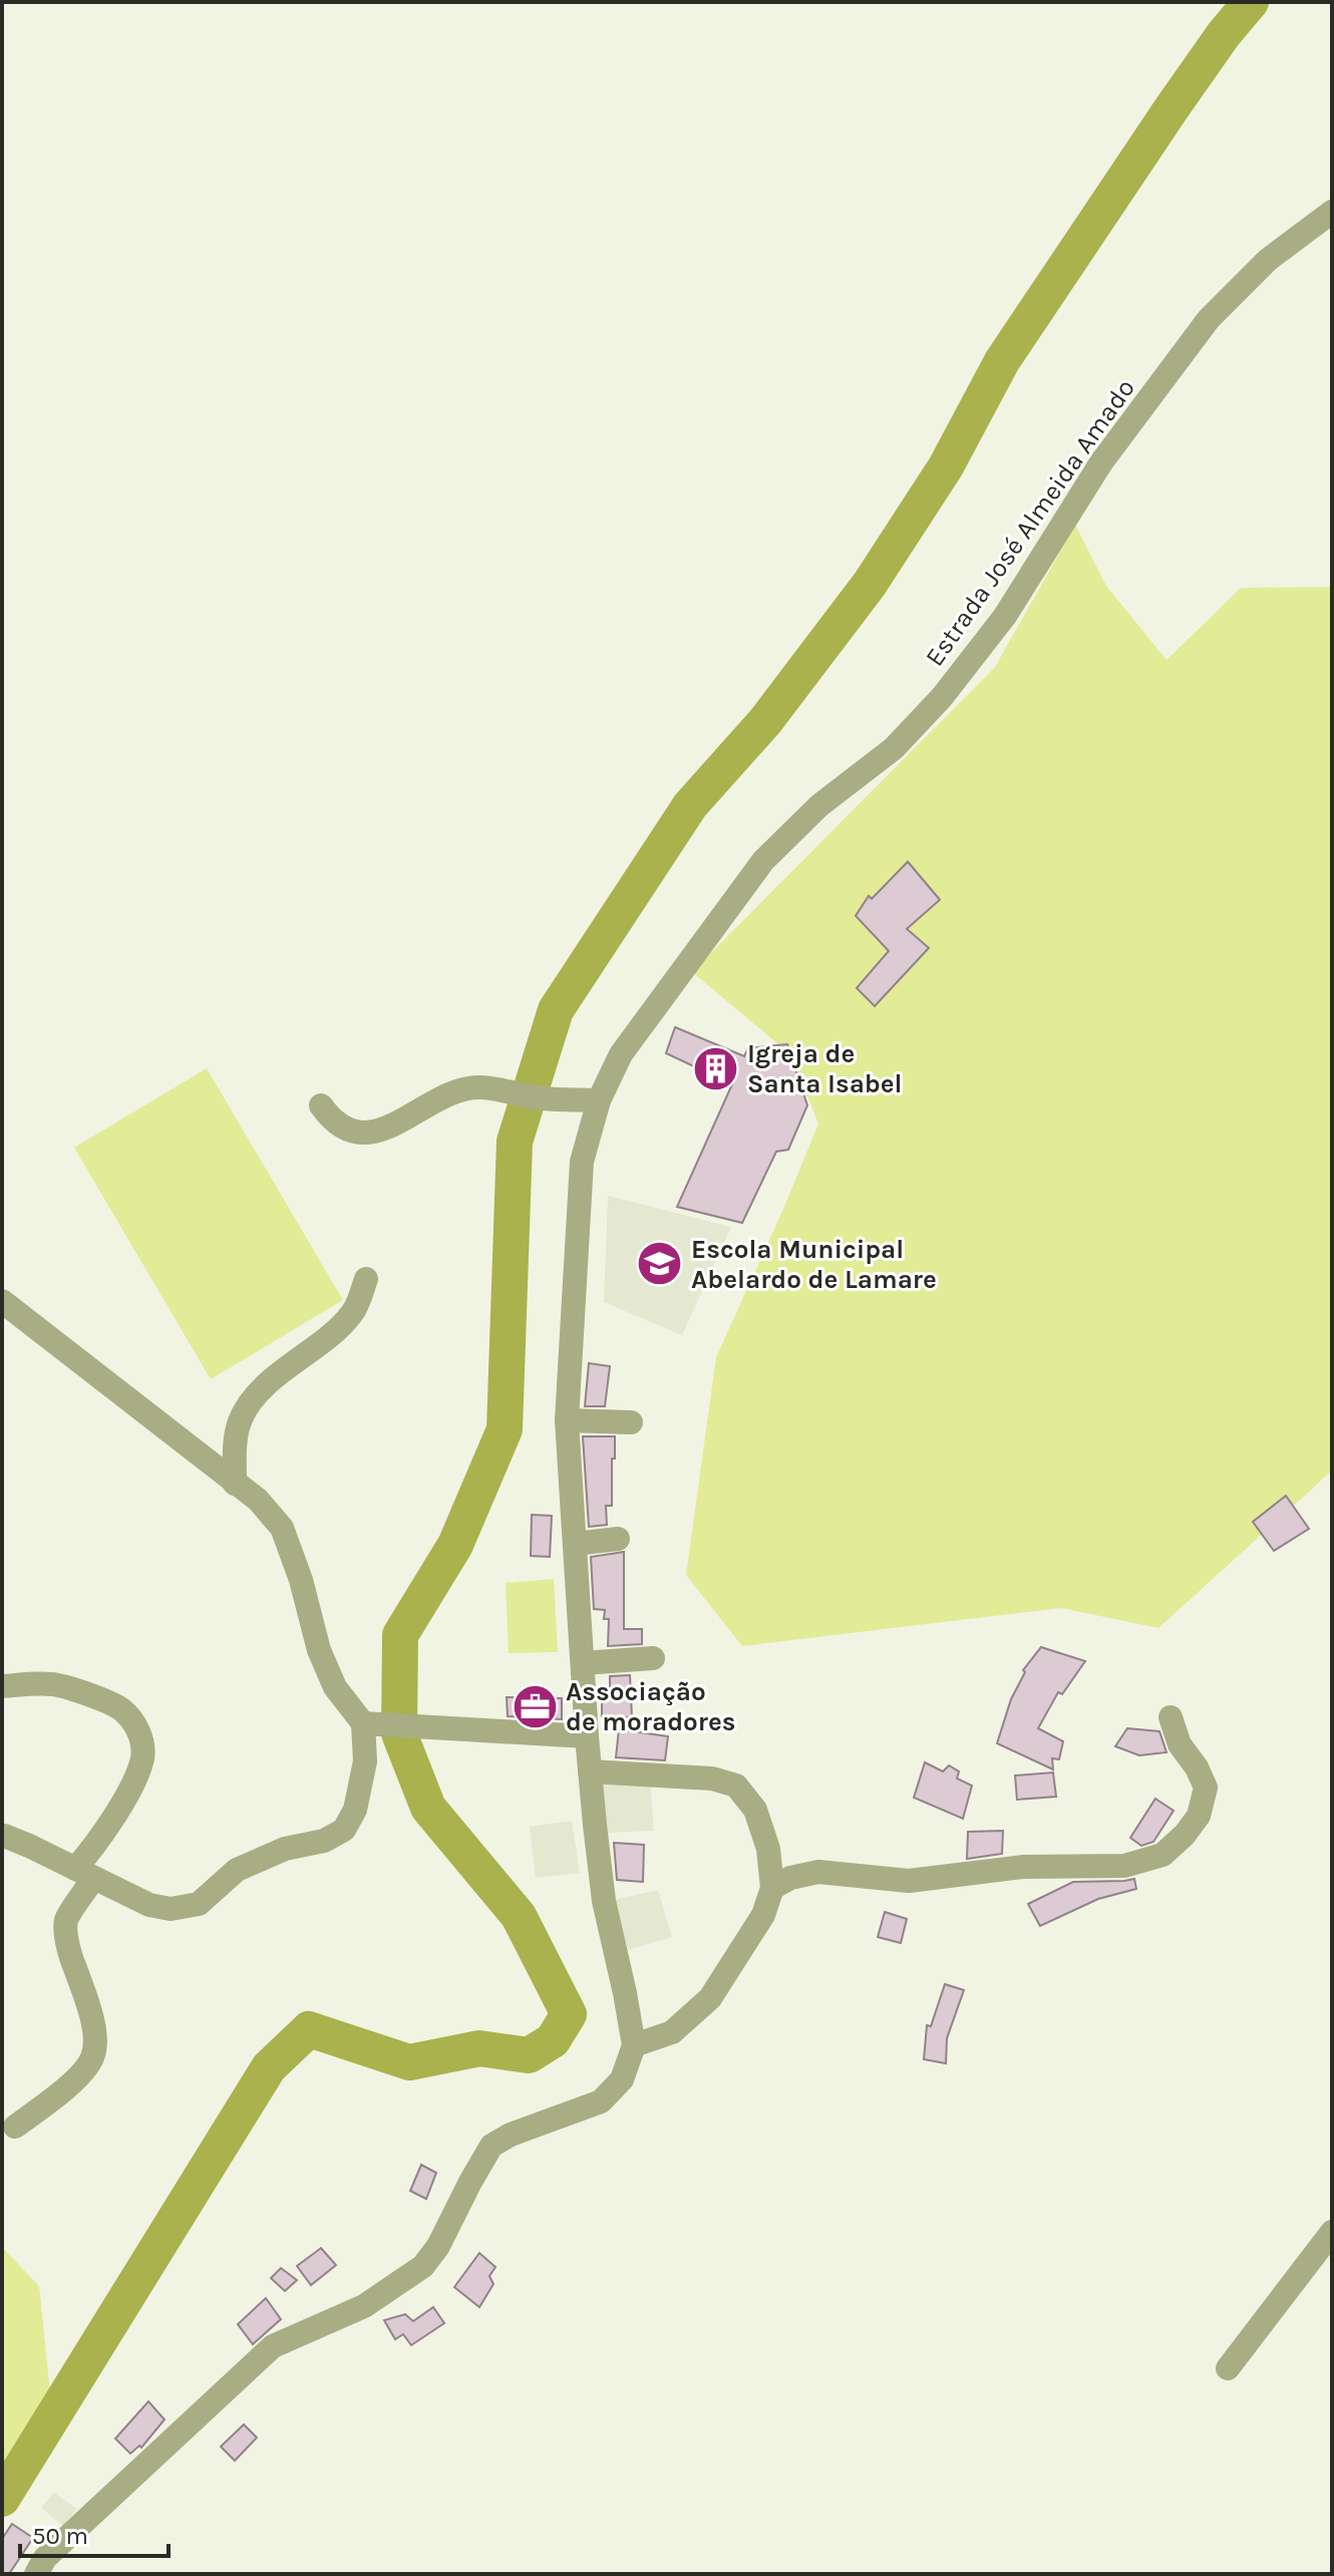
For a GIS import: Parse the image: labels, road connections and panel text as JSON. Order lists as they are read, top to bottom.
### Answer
{
  "streets": {
    "street": ["Estrada José Almeida Amado"]
  },
  "places": {
    "building": ["Igreja de Santa Isabel"],
    "school or university": ["Escola Municipal Abelardo de Lamare"],
    "office": ["Associação de moradores"]
  },
  "scale_bar": "50 m"
}
